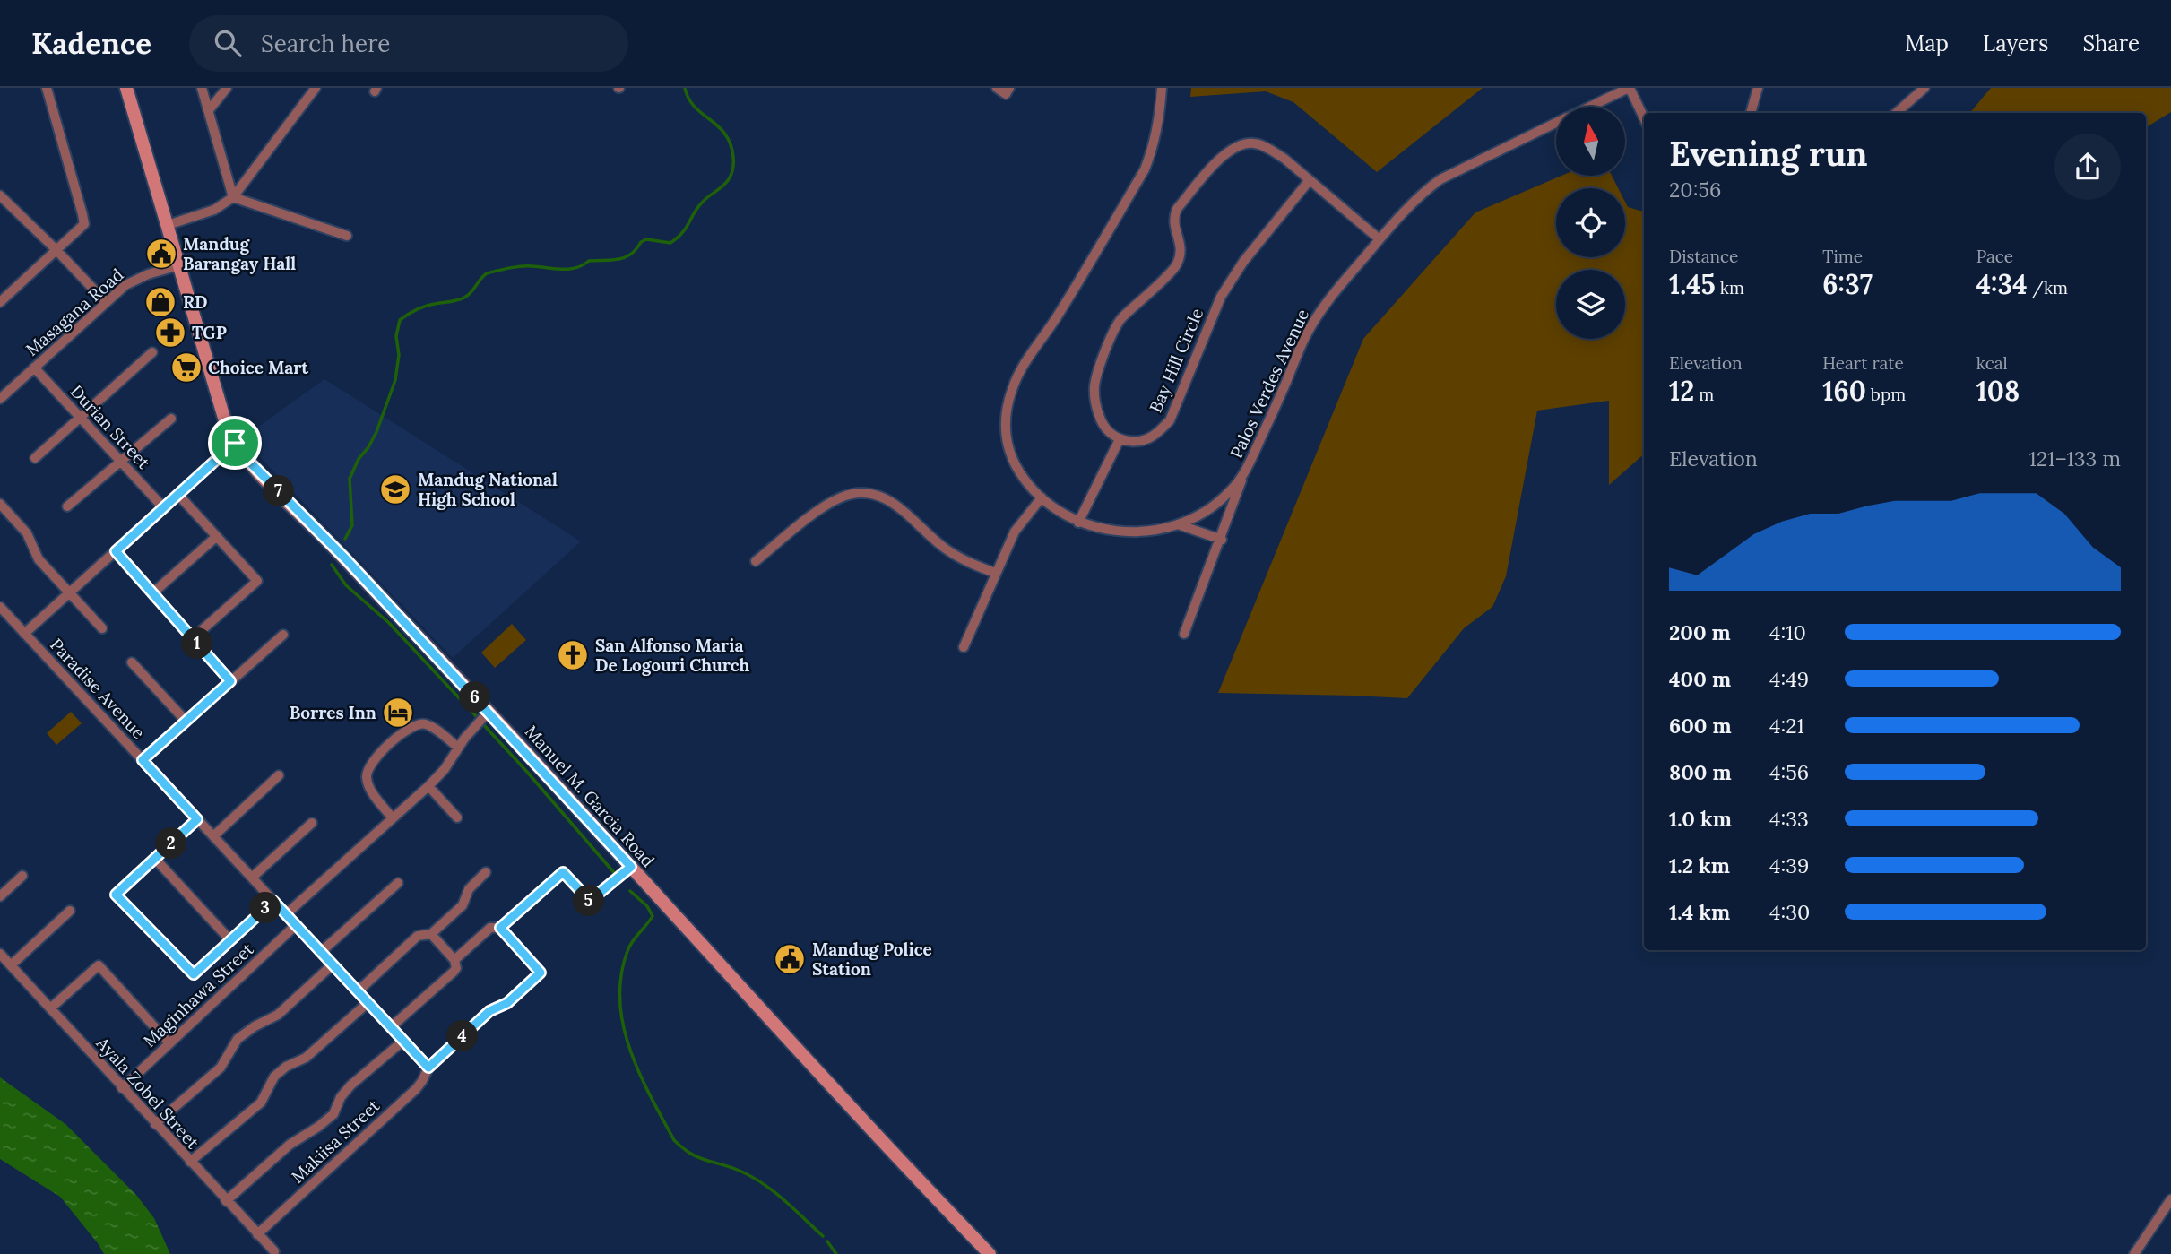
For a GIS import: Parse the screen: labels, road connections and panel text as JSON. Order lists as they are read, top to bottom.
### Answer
{
  "streets": {
    "main road": ["Manuel M. Garcia Road"],
    "street": [
      "Masagana Road",
      "Bay Hill Circle",
      "Palos Verdes Avenue",
      "Durian Street",
      "Paradise Avenue",
      "Maginhawa Street",
      "Ayala Zobel Street",
      "Makiisa Street"
    ]
  },
  "crossings": [
    ["Masagana Road", "Durian Street"],
    ["Masagana Road", "Manuel M. Garcia Road"],
    ["Paradise Avenue", "Maginhawa Street"],
    ["Paradise Avenue", "Makiisa Street"],
    ["Maginhawa Street", "Ayala Zobel Street"],
    ["Ayala Zobel Street", "Makiisa Street"]
  ],
  "places": {
    "public building": ["Mandug Barangay Hall", "Mandug Police Station"],
    "shop": ["RD"],
    "pharmacy": ["TGP"],
    "supermarket": ["Choice Mart"],
    "school or university": ["Mandug National High School"],
    "church": ["San Alfonso Maria De Logouri Church"],
    "hotel": ["Borres Inn"]
  },
  "north": "top",
  "page": {
    "header": "Kadence",
    "search": "Search here",
    "nav": ["Map", "Layers", "Share"],
    "heading": ["Evening run", "20:56"],
    "stats": [
      ["Distance", "1.45 km"],
      ["Time", "6:37"],
      ["Pace", "4:34 /km"],
      ["Elevation", "12 m"],
      ["Heart rate", "160 bpm"],
      ["kcal", "108"]
    ],
    "chart": ["Elevation", "121–133 m"],
    "pins": [
      "7",
      "1",
      "6",
      "2",
      "5",
      "3",
      "4"
    ],
    "list": [
      {
        "name": "200 m",
        "note": "4:10"
      },
      {
        "name": "400 m",
        "note": "4:49"
      },
      {
        "name": "600 m",
        "note": "4:21"
      },
      {
        "name": "800 m",
        "note": "4:56"
      },
      {
        "name": "1.0 km",
        "note": "4:33"
      },
      {
        "name": "1.2 km",
        "note": "4:39"
      },
      {
        "name": "1.4 km",
        "note": "4:30"
      }
    ]
  }
}
